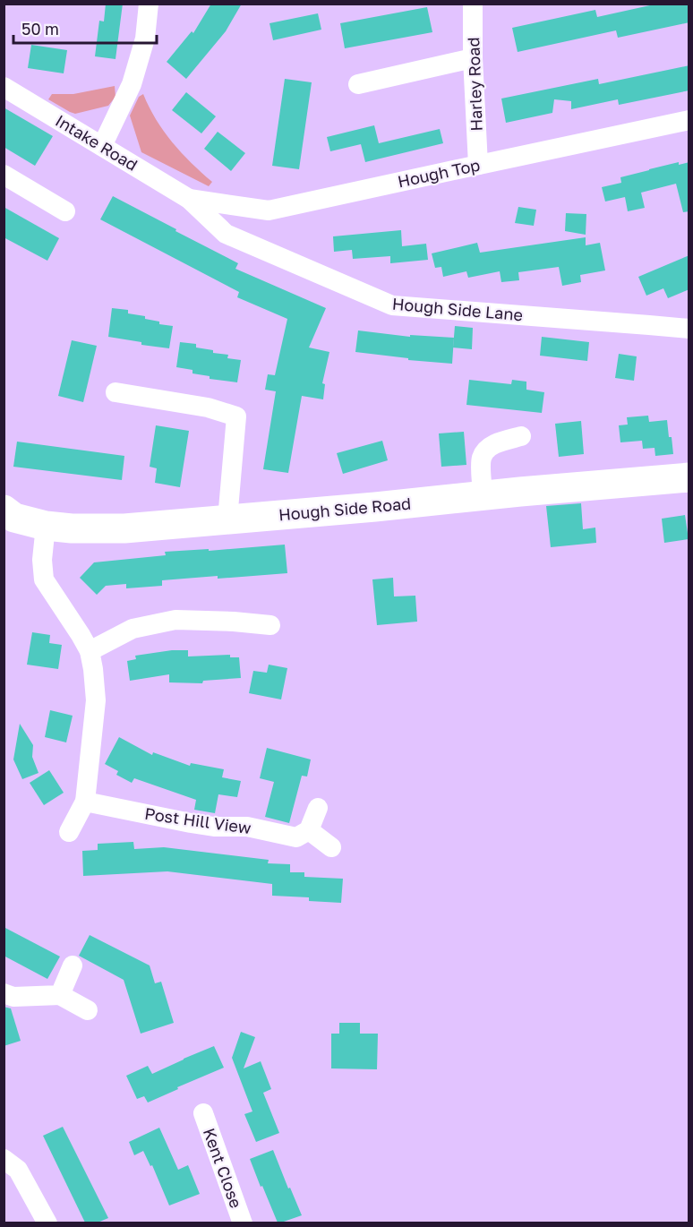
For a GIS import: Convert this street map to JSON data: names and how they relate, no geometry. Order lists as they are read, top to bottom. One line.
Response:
{"streets":{"main road":["Hough Side Road"],"street":["Harley Road","Intake Road","Hough Top","Hough Side Lane","Post Hill View","Kent Close"]},"crossings":[["Harley Road","Hough Top"],["Intake Road","Hough Top"],["Intake Road","Hough Side Lane"],["Hough Top","Hough Side Lane"]],"scale_bar":"50 m"}
